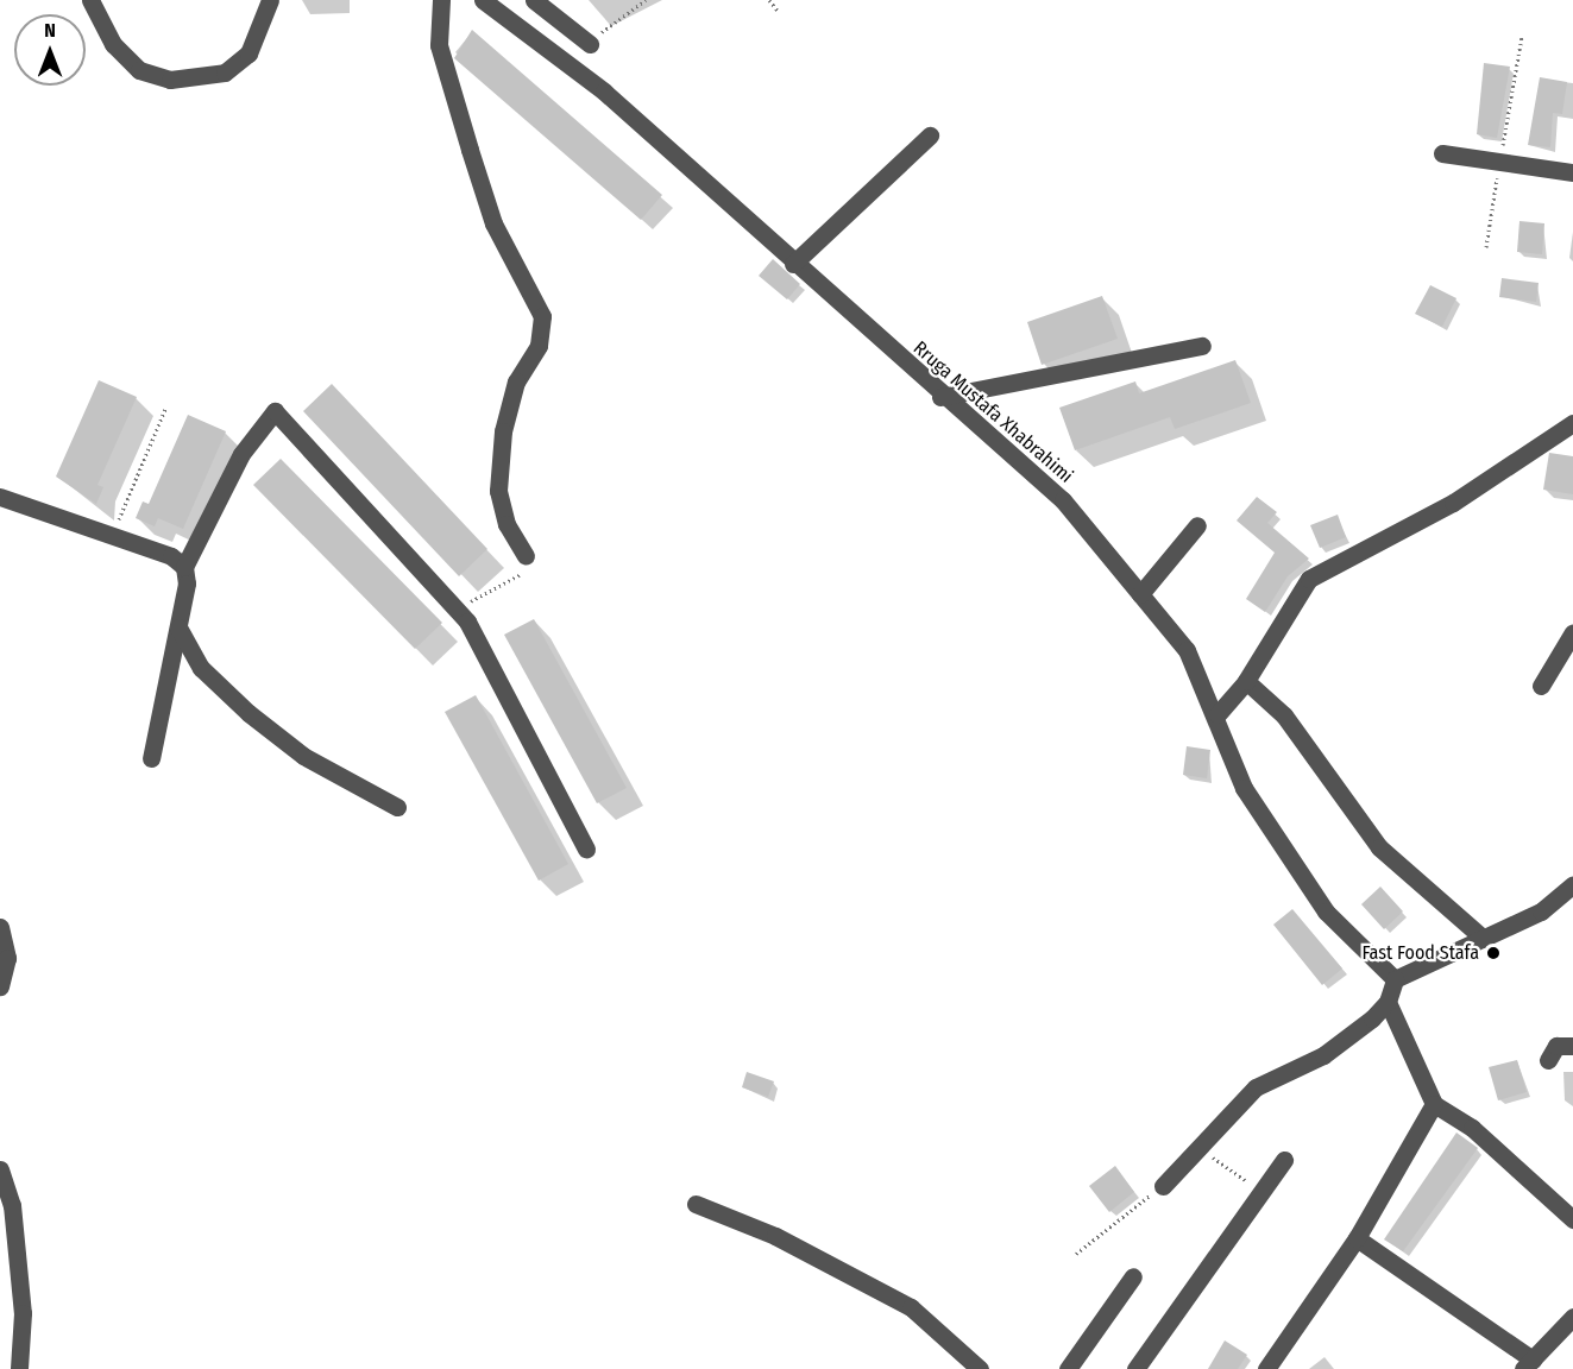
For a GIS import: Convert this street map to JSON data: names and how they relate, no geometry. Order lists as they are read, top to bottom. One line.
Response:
{"streets":{"street":["Rruga Mustafa Xhabrahimi"]},"places":["Fast Food Stafa"],"north":"top"}
